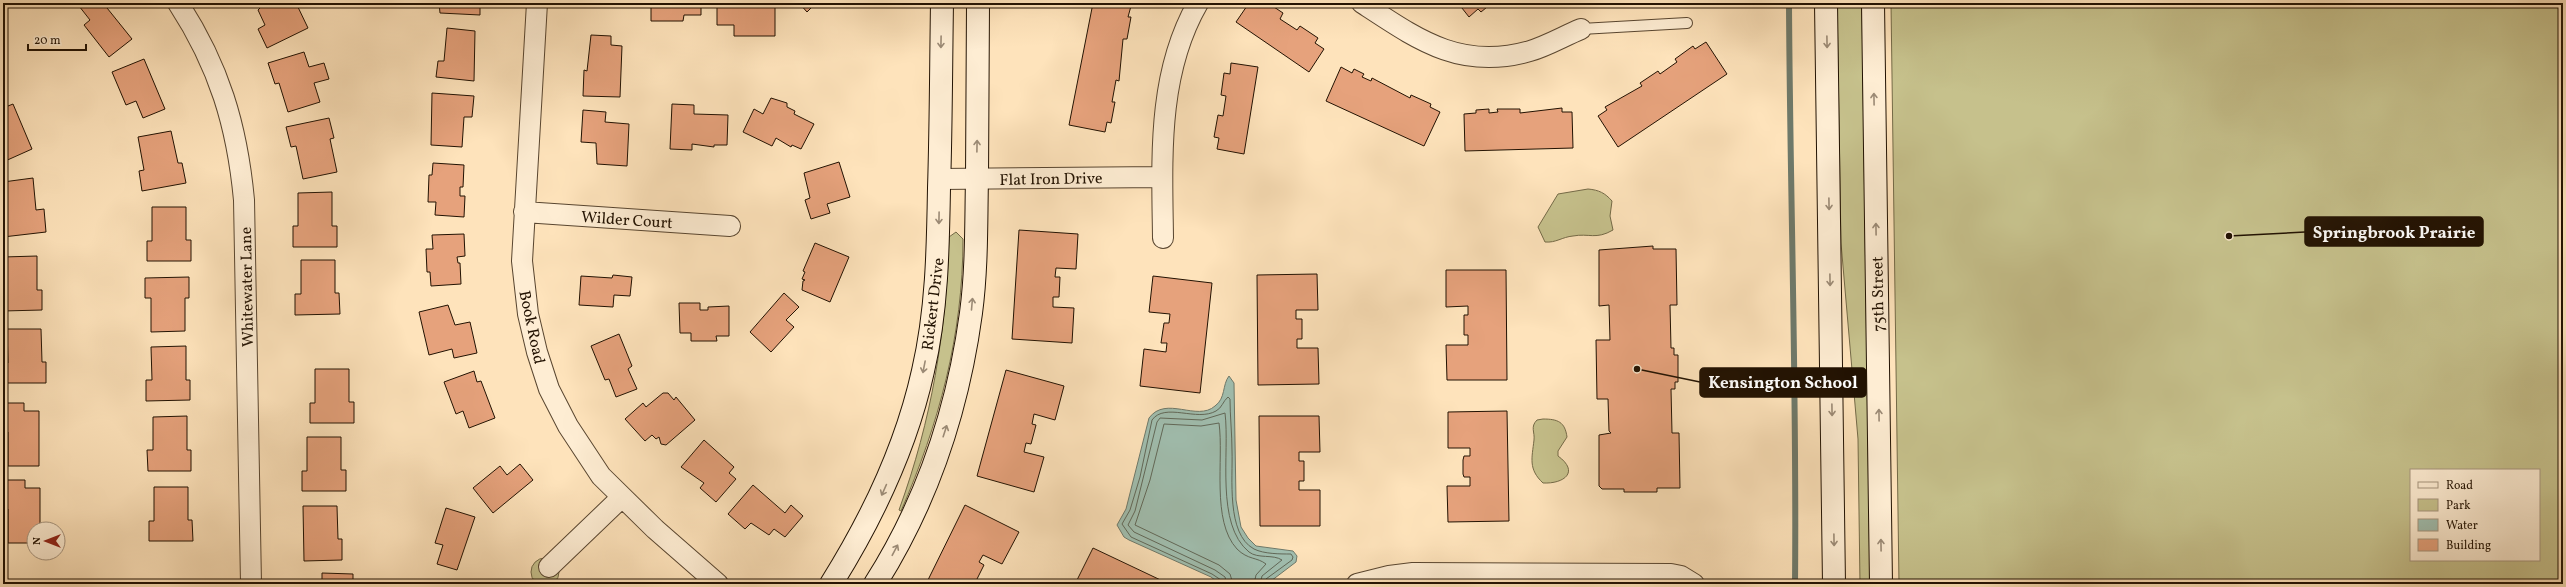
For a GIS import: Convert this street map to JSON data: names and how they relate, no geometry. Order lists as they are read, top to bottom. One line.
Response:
{"streets":{"street":["Flat Iron Drive","Wilder Court","Whitewater Lane","75th Street","Rickert Drive","Book Road"]},"crossings":[["Flat Iron Drive","Rickert Drive"],["Wilder Court","Book Road"]],"places":["Springbrook Prairie","Kensington School"],"legend":["Road","Park","Water","Building"],"scale_bar":"20 m","north":"left"}
